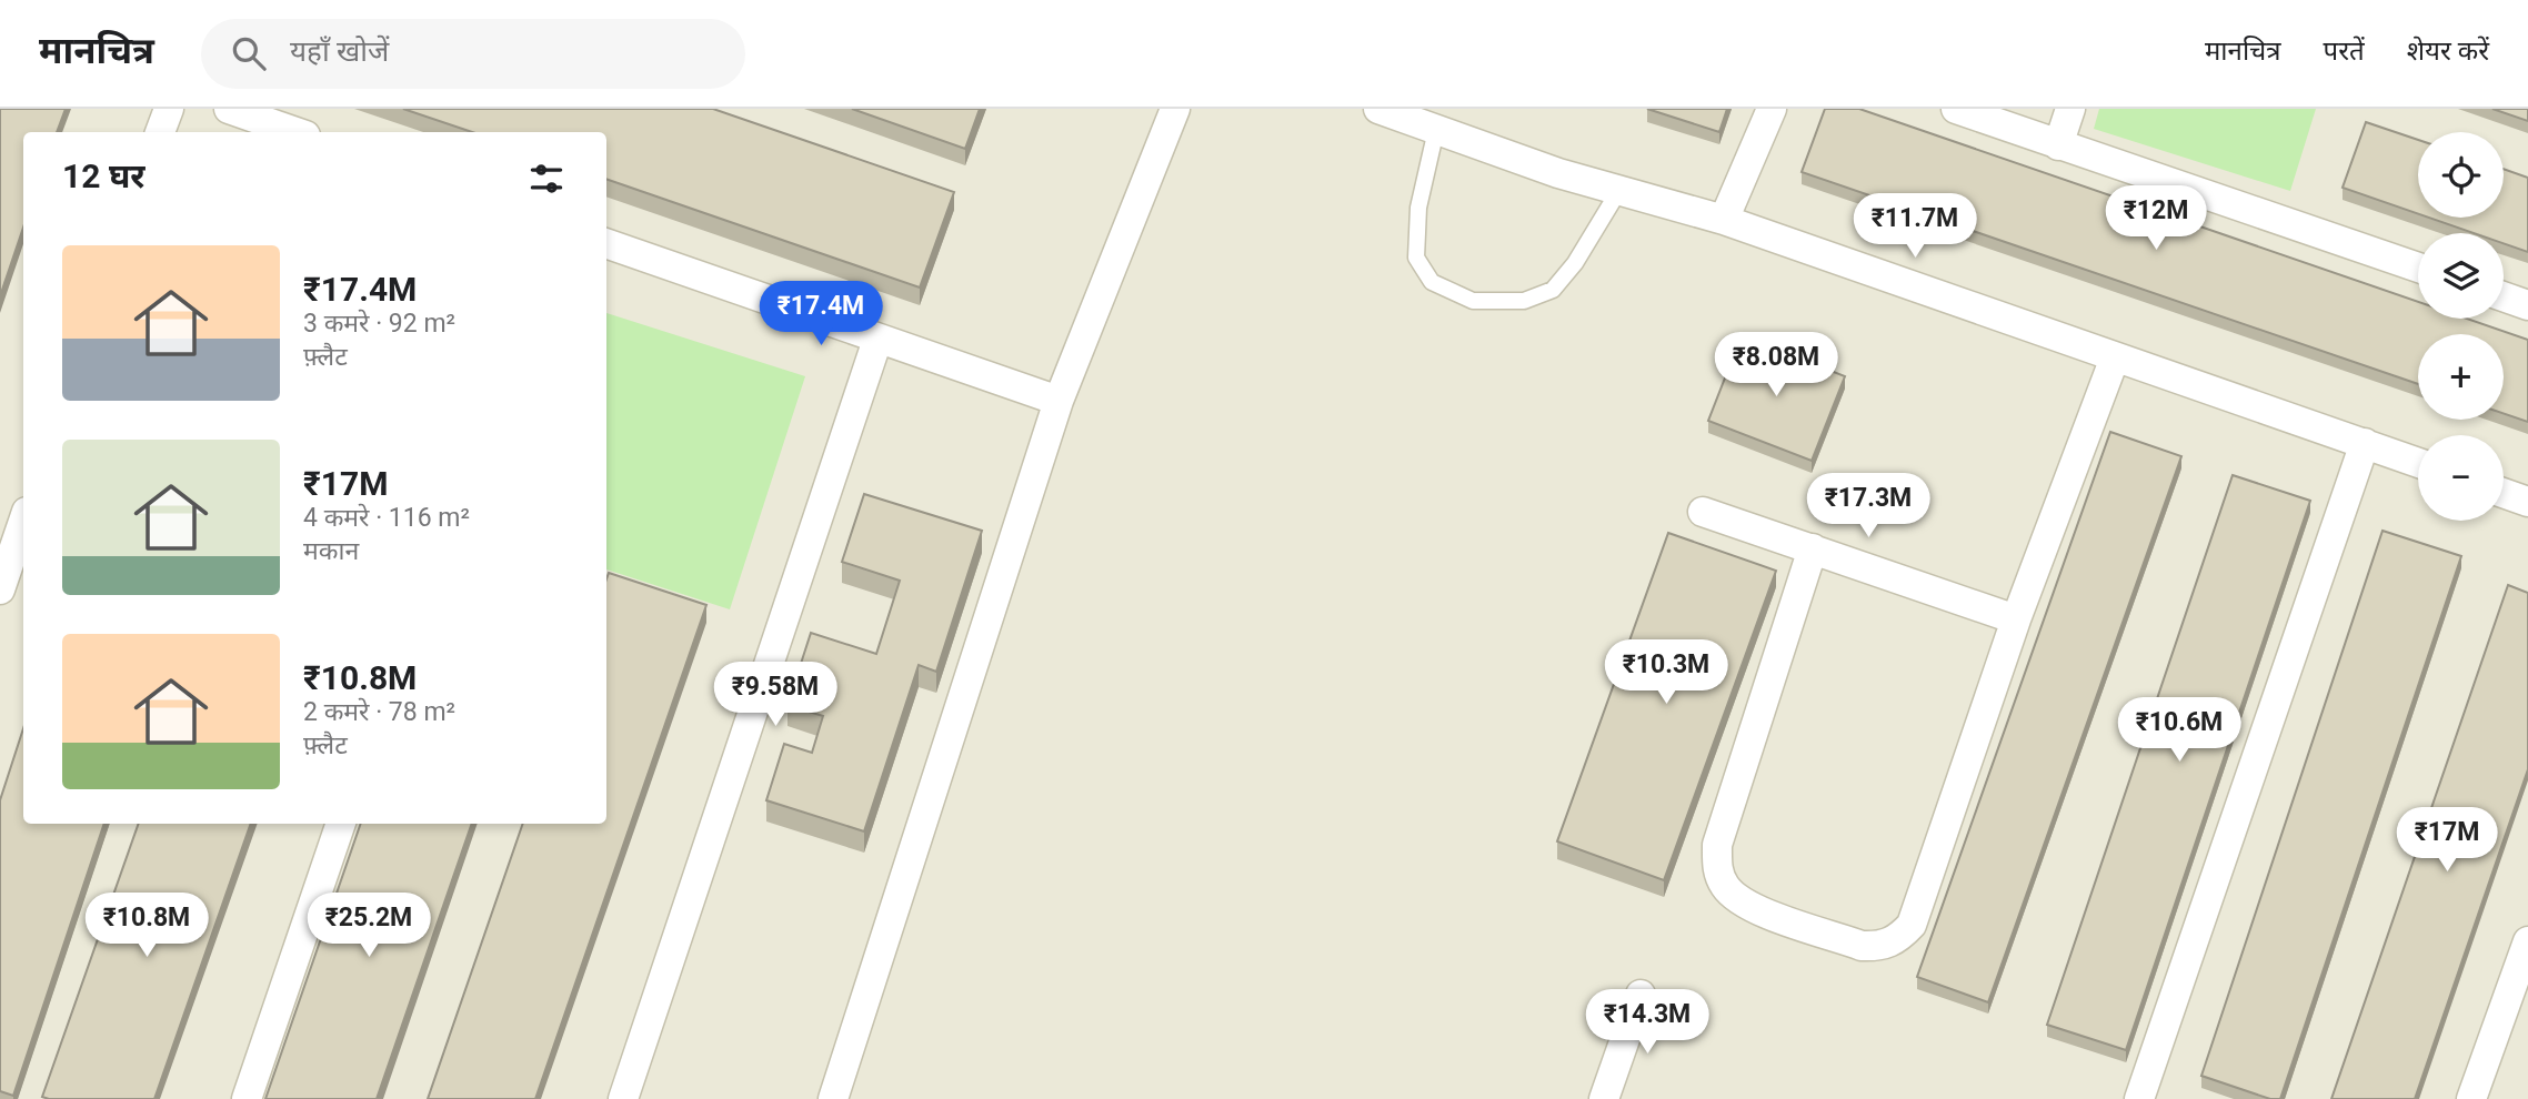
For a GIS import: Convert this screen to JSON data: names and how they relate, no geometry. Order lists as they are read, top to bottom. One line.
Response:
{"page":{"header":"मानचित्र","search":"यहाँ खोजें","nav":["मानचित्र","परतें","शेयर करें"],"map_buttons":["+","−"],"heading":"12 घर","price":["₹12M","₹11.7M","₹17.4M","₹8.08M","₹17.3M","₹10.3M","₹9.58M","₹10.6M","₹17M","₹10.8M","₹25.2M","₹14.3M"],"list":[{"name":"₹17.4M","note":"3 कमरे · 92 m² · फ़्लैट"},{"name":"₹17M","note":"4 कमरे · 116 m² · मकान"},{"name":"₹10.8M","note":"2 कमरे · 78 m² · फ़्लैट"}]}}
